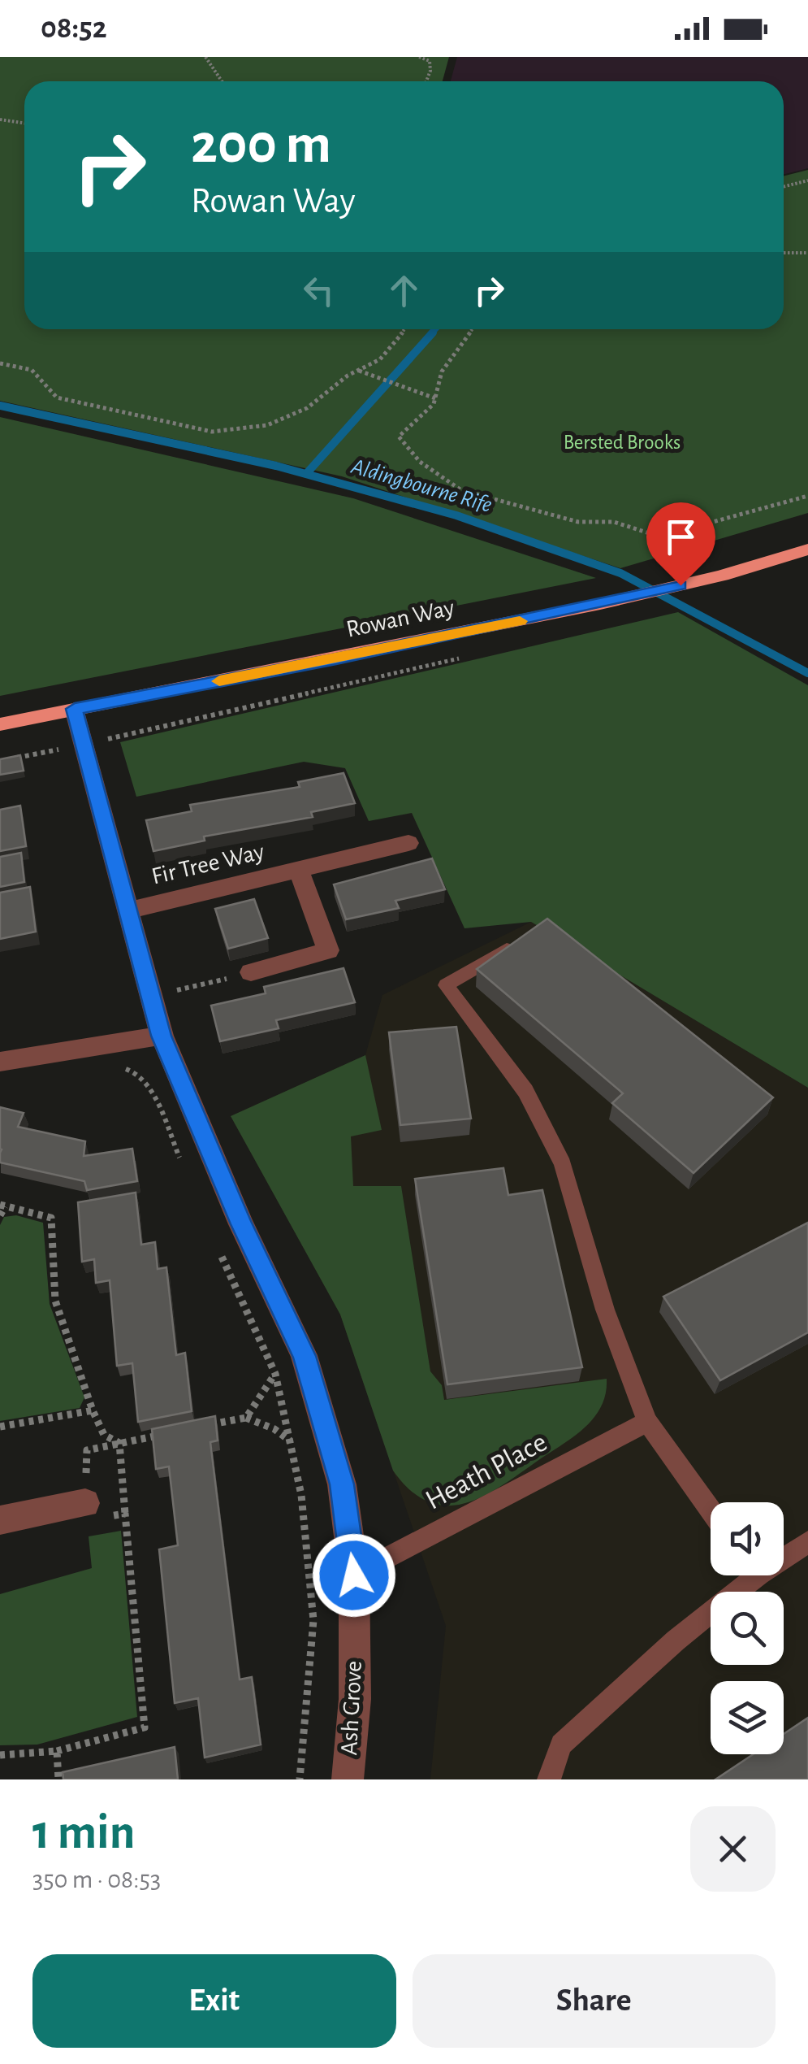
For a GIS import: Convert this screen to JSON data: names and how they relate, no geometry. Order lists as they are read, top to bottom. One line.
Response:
{"streets":{"highway":["Rowan Way"],"street":["Fir Tree Way","Ash Grove"],"lane":["Heath Place"]},"crossings":[["Rowan Way","Ash Grove"],["Fir Tree Way","Ash Grove"],["Heath Place","Ash Grove"]],"water":["Aldingbourne Rife"],"parks":["Bersted Brooks"],"page":{"status":"08:52","turn":["200 m","Rowan Way"],"heading":["1 min","350 m · 08:53"],"buttons":["Exit","Share"]}}
